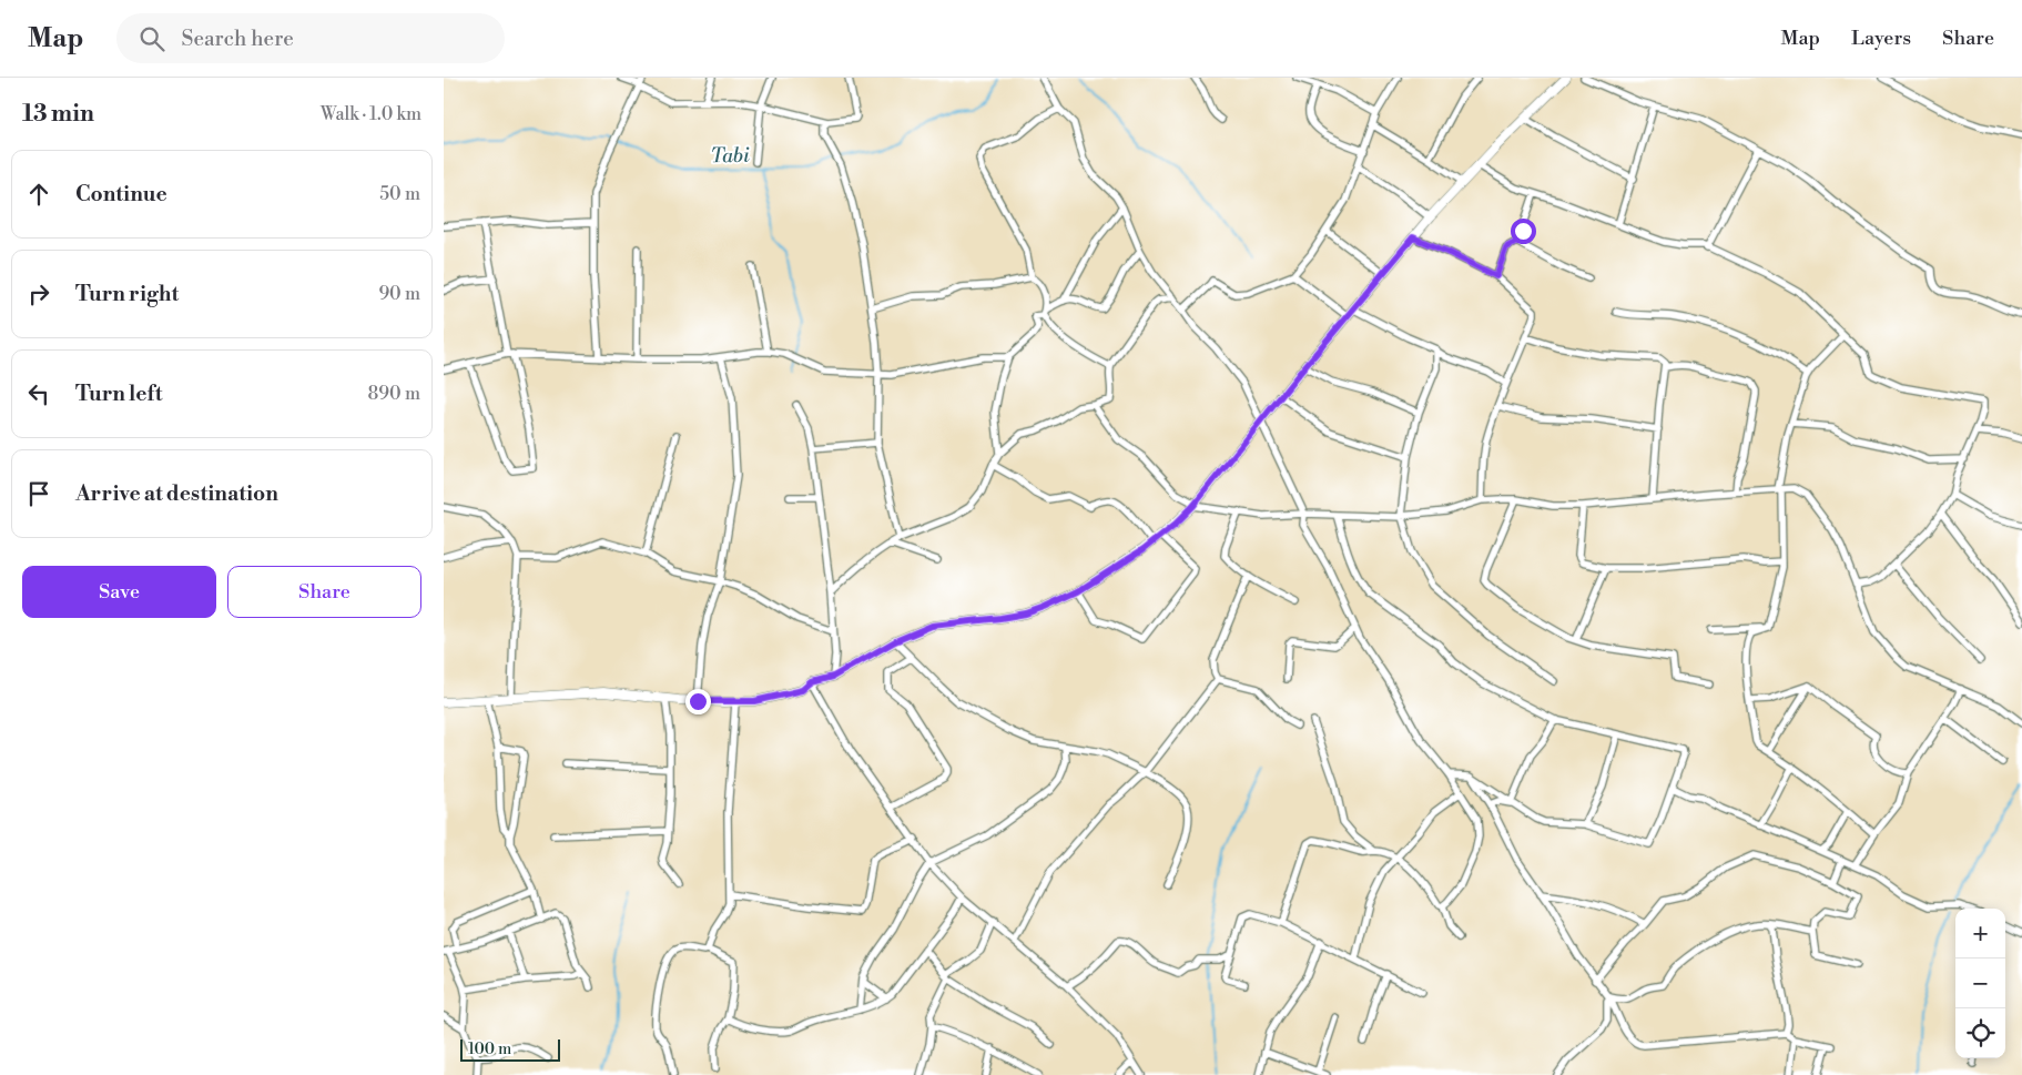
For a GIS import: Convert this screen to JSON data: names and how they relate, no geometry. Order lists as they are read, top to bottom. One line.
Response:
{"water":["Tabi"],"scale_bar":"100 m","page":{"header":"Map","search":"Search here","nav":["Map","Layers","Share"],"heading":["13 min","Walk · 1.0 km"],"list":[["Continue","50 m"],["Turn right","90 m"],["Turn left","890 m"],"Arrive at destination"],"buttons":["Save","Share"],"map_buttons":["+","−"],"scale":"100 m"}}
